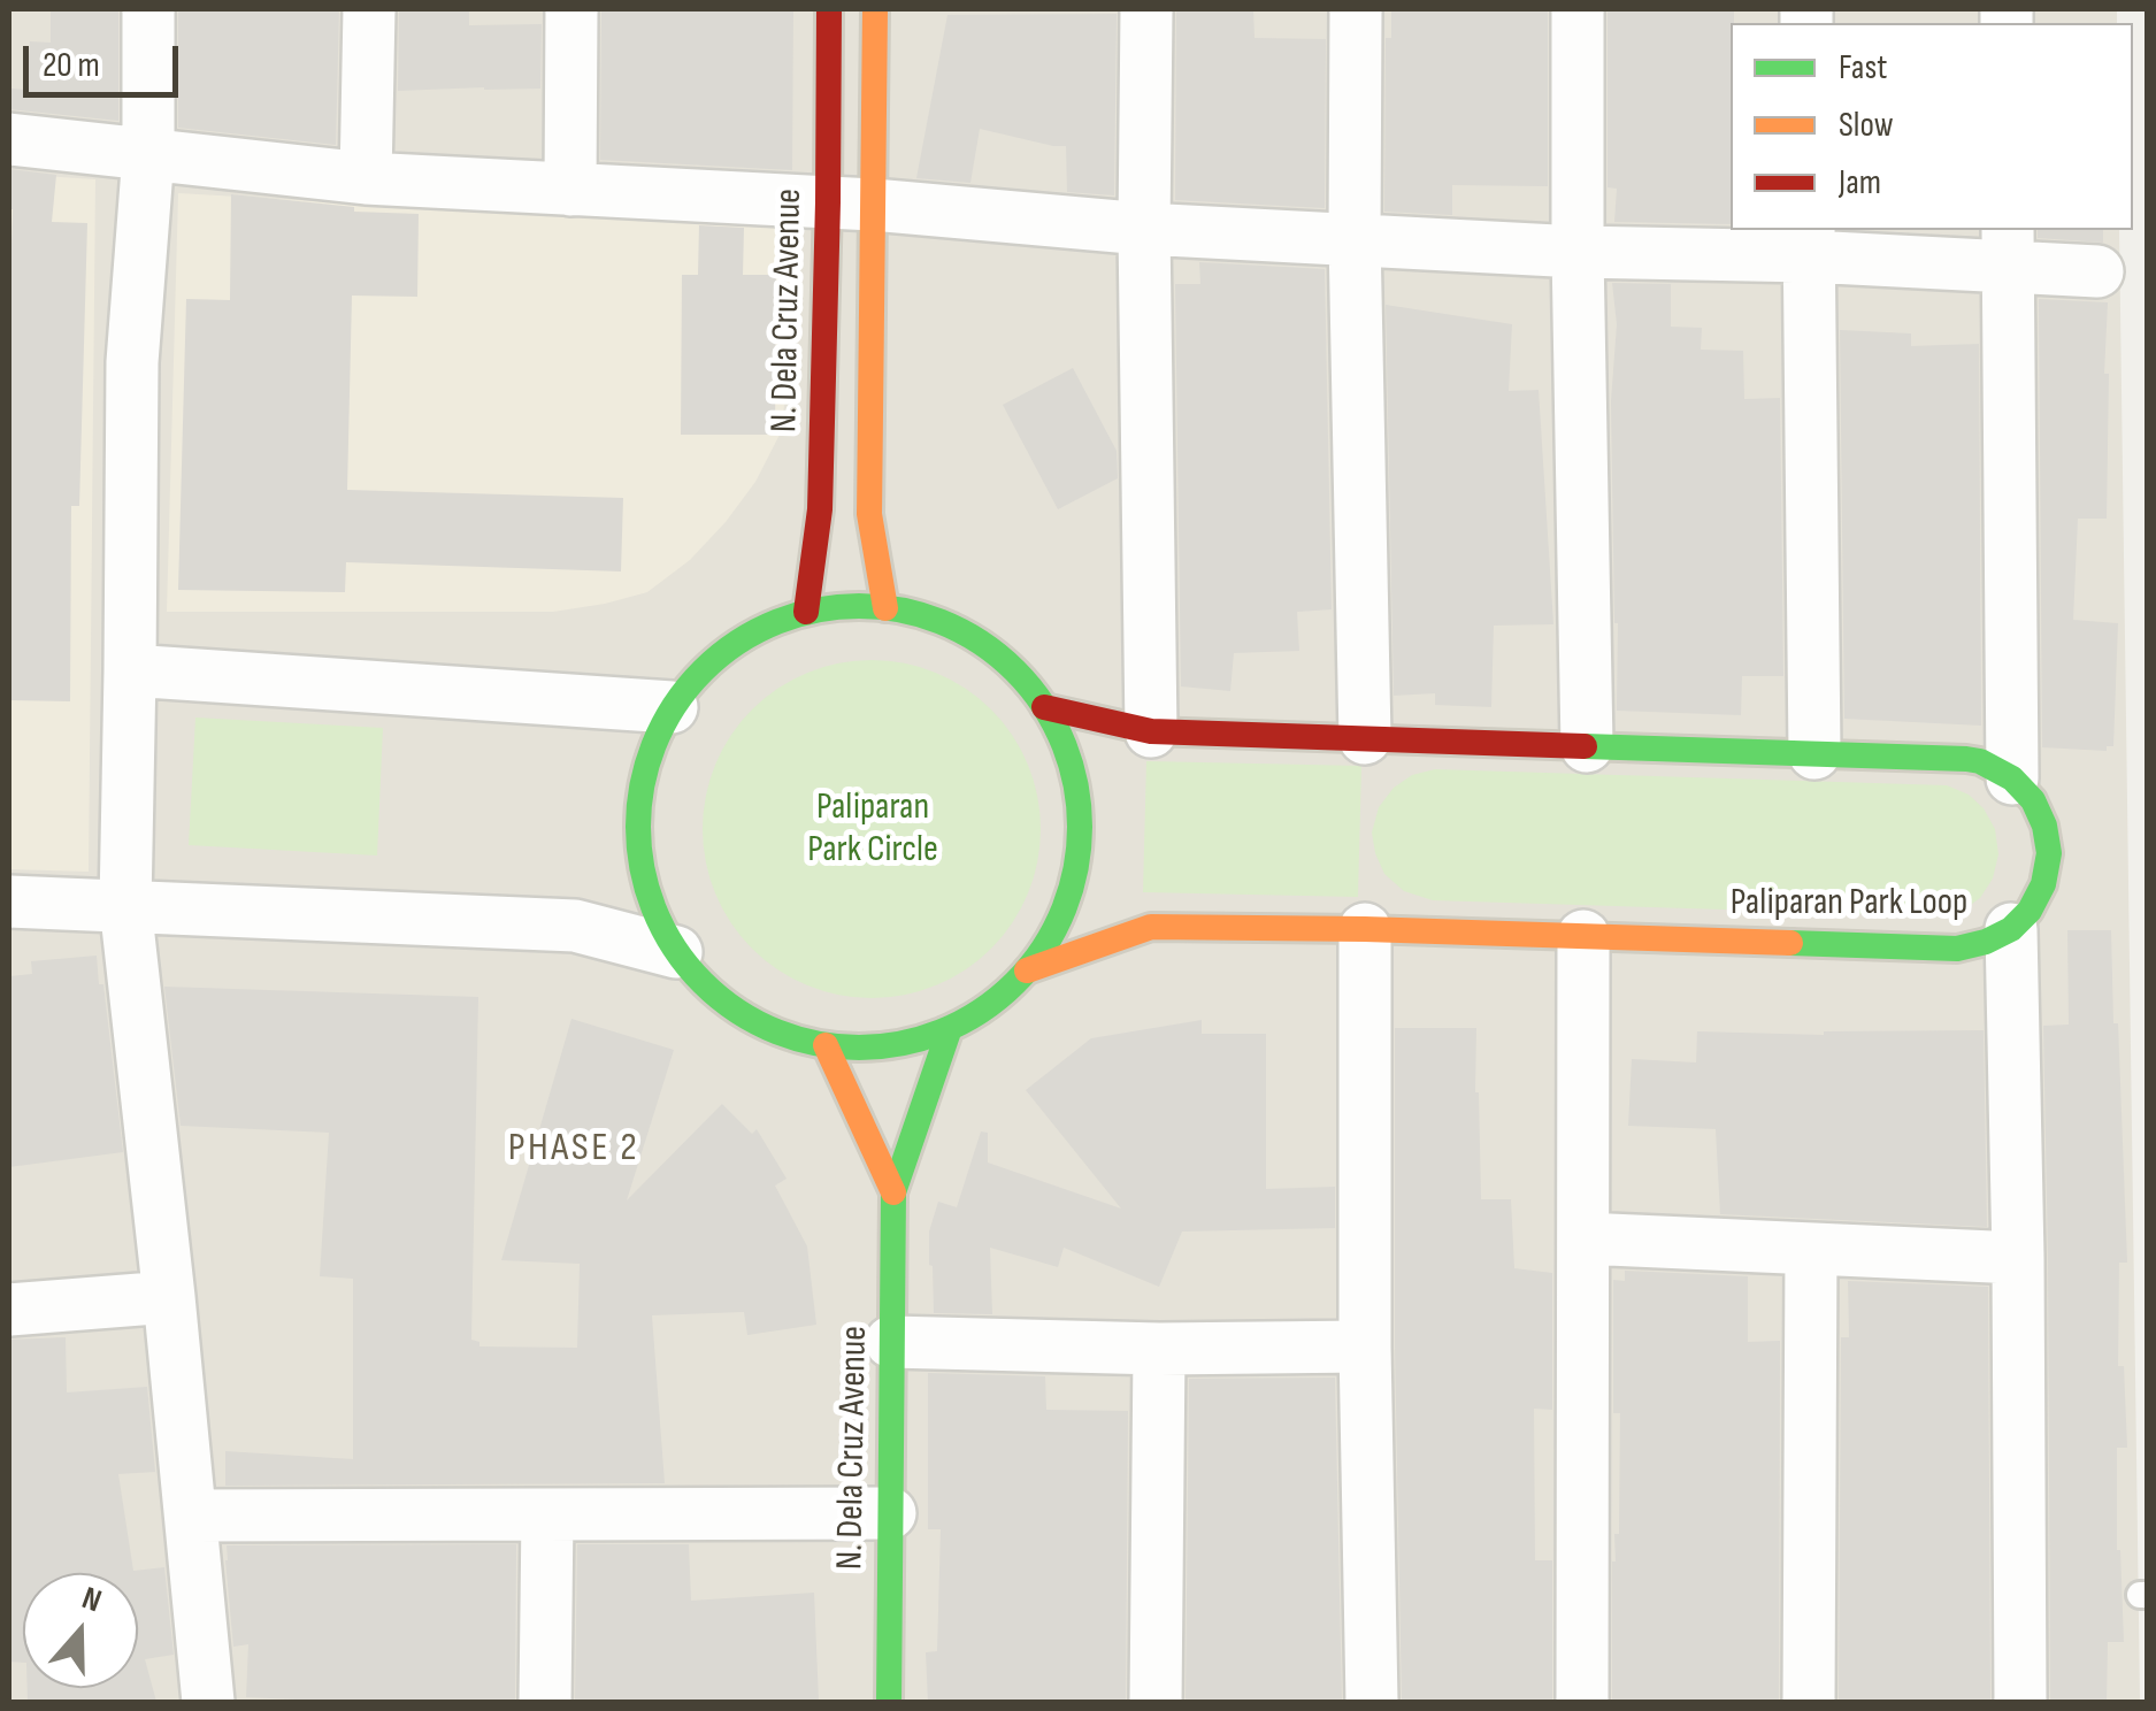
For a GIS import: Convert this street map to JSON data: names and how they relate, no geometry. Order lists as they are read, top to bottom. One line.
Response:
{"streets":{"street":["N. Dela Cruz Avenue","Paliparan Park Loop"]},"districts":["PHASE 2"],"parks":["Paliparan Park Circle"],"legend":["Fast","Slow","Jam"],"scale_bar":"20 m","north":"top"}
